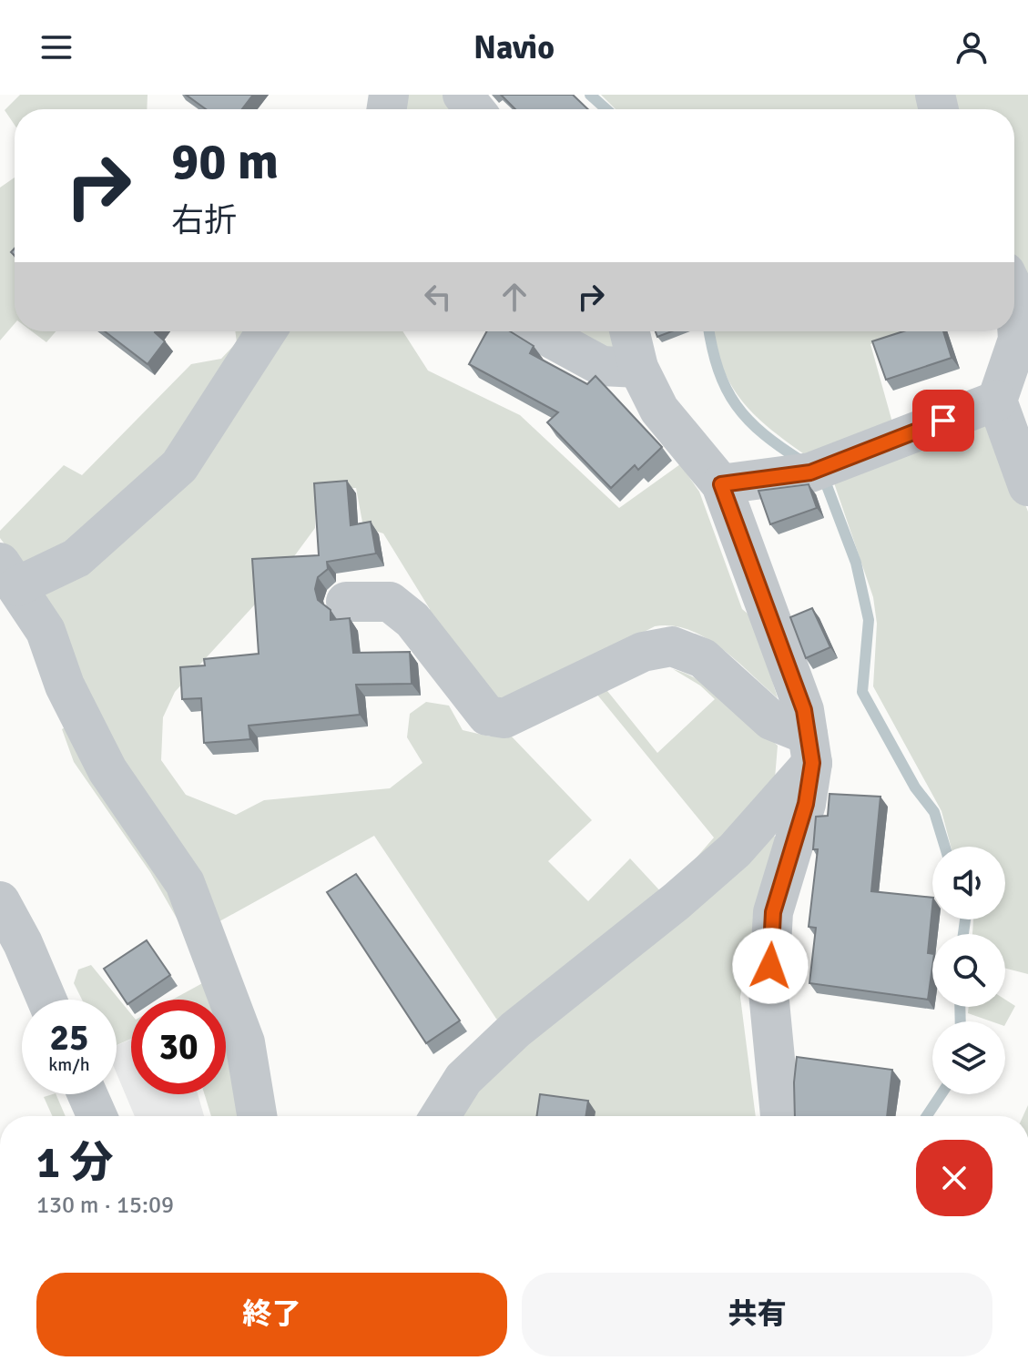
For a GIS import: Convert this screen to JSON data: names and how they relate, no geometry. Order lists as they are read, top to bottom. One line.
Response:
{"page":{"header":"Navio","turn":["90 m","右折"],"speed":"25 km/h","limit":"30","heading":["1 分","130 m · 15:09"],"buttons":["終了","共有"]}}
